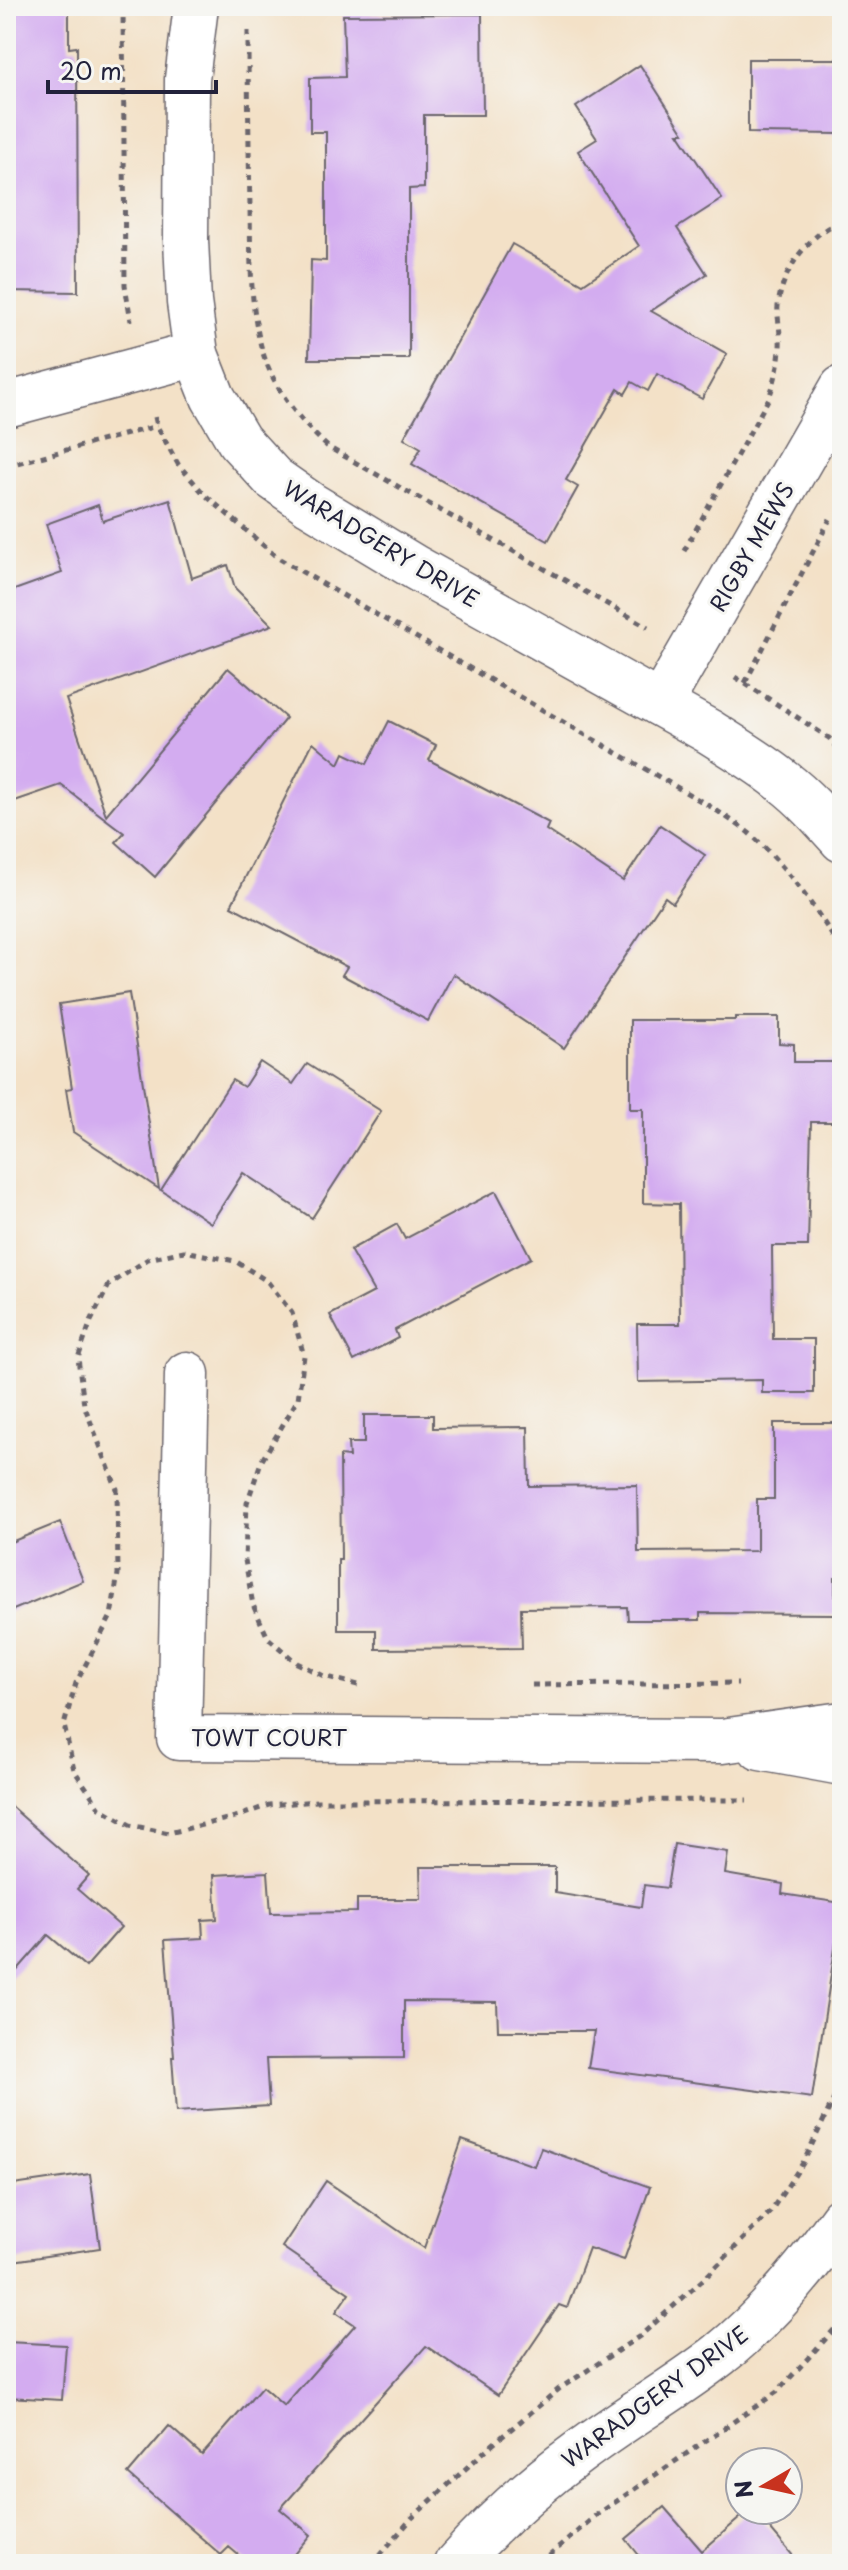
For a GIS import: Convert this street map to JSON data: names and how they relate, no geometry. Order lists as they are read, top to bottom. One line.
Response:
{"streets":{"street":["WARADGERY DRIVE","RIGBY MEWS","TOWT COURT"]},"crossings":[["WARADGERY DRIVE","RIGBY MEWS"]],"scale_bar":"20 m","north":"left"}
